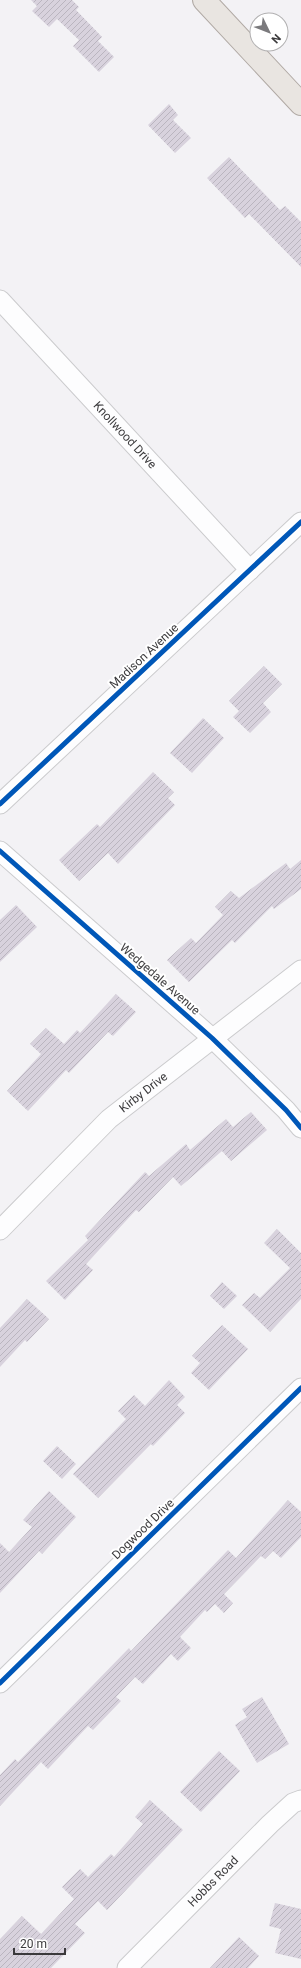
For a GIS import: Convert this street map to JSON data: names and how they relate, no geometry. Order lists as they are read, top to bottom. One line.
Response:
{"streets":{"street":["Knollwood Drive","Madison Avenue","Wedgedale Avenue","Kirby Drive","Dogwood Drive","Hobbs Road"]},"crossings":[["Knollwood Drive","Madison Avenue"],["Wedgedale Avenue","Kirby Drive"]],"scale_bar":"20 m","north":"bottom right"}
